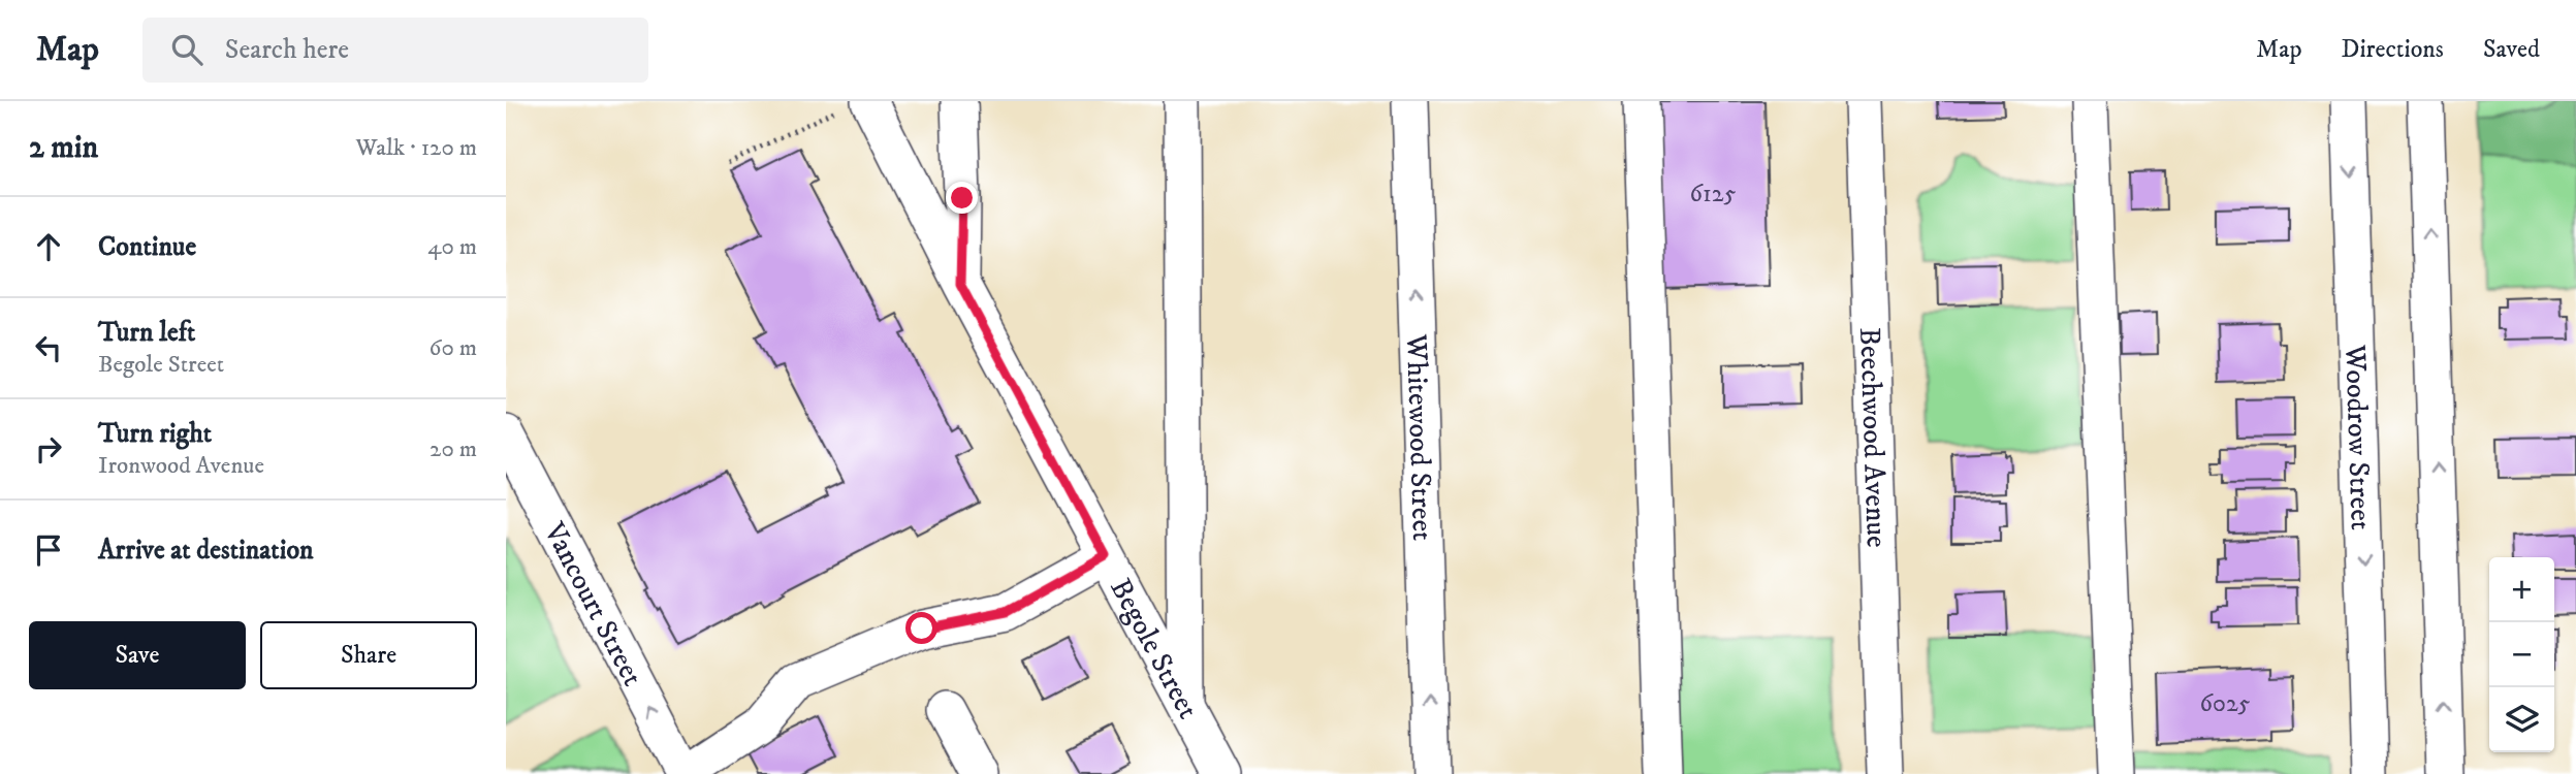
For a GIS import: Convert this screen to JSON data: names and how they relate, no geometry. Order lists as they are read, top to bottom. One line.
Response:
{"streets":{"street":["Whitewood Street","Beechwood Avenue","Woodrow Street","Vancourt Street","Begole Street"]},"one_way":["Vancourt Street"],"house_numbers":["6125","6025"],"page":{"header":"Map","search":"Search here","nav":["Map","Directions","Saved"],"heading":["2 min","Walk · 120 m"],"list":[["Continue","40 m"],["Turn left","Begole Street","60 m"],["Turn right","Ironwood Avenue","20 m"],"Arrive at destination"],"map_buttons":["+","−"],"buttons":["Save","Share"]}}
